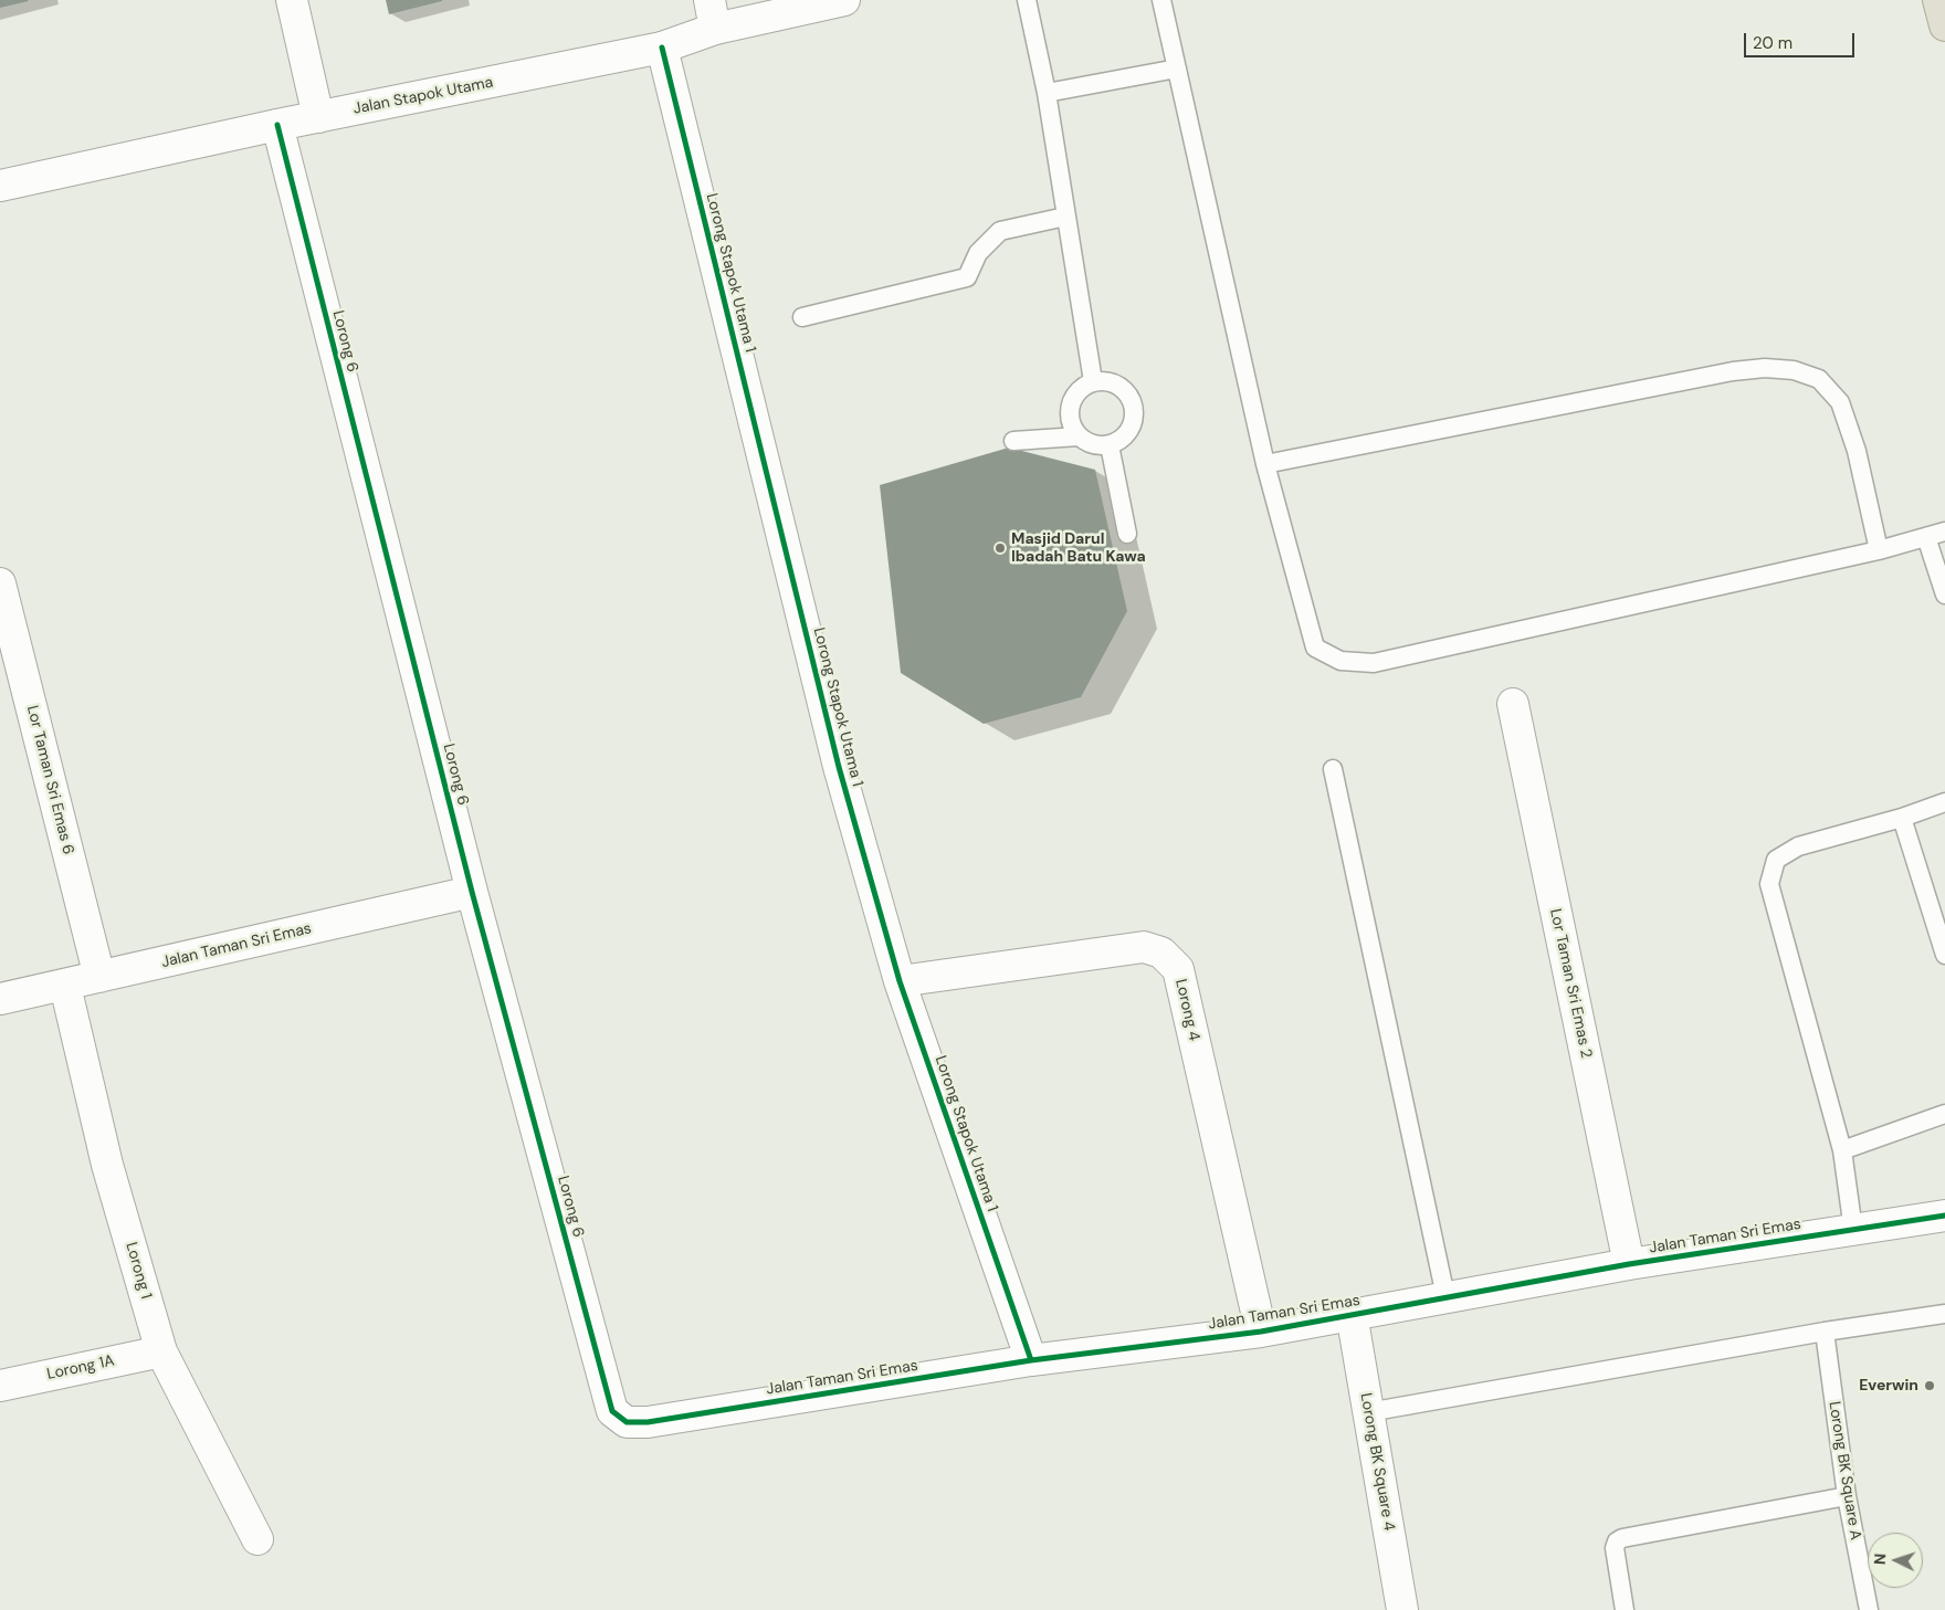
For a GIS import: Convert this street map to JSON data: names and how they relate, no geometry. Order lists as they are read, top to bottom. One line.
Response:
{"streets":{"street":["Jalan Stapok Utama","Lorong Stapok Utama 1","Lorong 6","Lor Taman Sri Emas 6","Jalan Taman Sri Emas","Lor Taman Sri Emas 2","Lorong 4","Lorong 1","Lorong 1A","Lorong BK Square 4"],"lane":["Lorong BK Square A"]},"crossings":[["Jalan Stapok Utama","Lorong Stapok Utama 1"],["Jalan Stapok Utama","Lorong 6"],["Lorong Stapok Utama 1","Jalan Taman Sri Emas"],["Lorong Stapok Utama 1","Lorong 4"],["Lorong 6","Jalan Taman Sri Emas"],["Lor Taman Sri Emas 6","Jalan Taman Sri Emas"],["Jalan Taman Sri Emas","Lor Taman Sri Emas 2"],["Jalan Taman Sri Emas","Lorong 4"],["Jalan Taman Sri Emas","Lorong 1"],["Jalan Taman Sri Emas","Lorong BK Square 4"],["Lorong 1","Lorong 1A"]],"places":["Masjid Darul Ibadah Batu Kawa","Everwin"],"scale_bar":"20 m","north":"left"}
